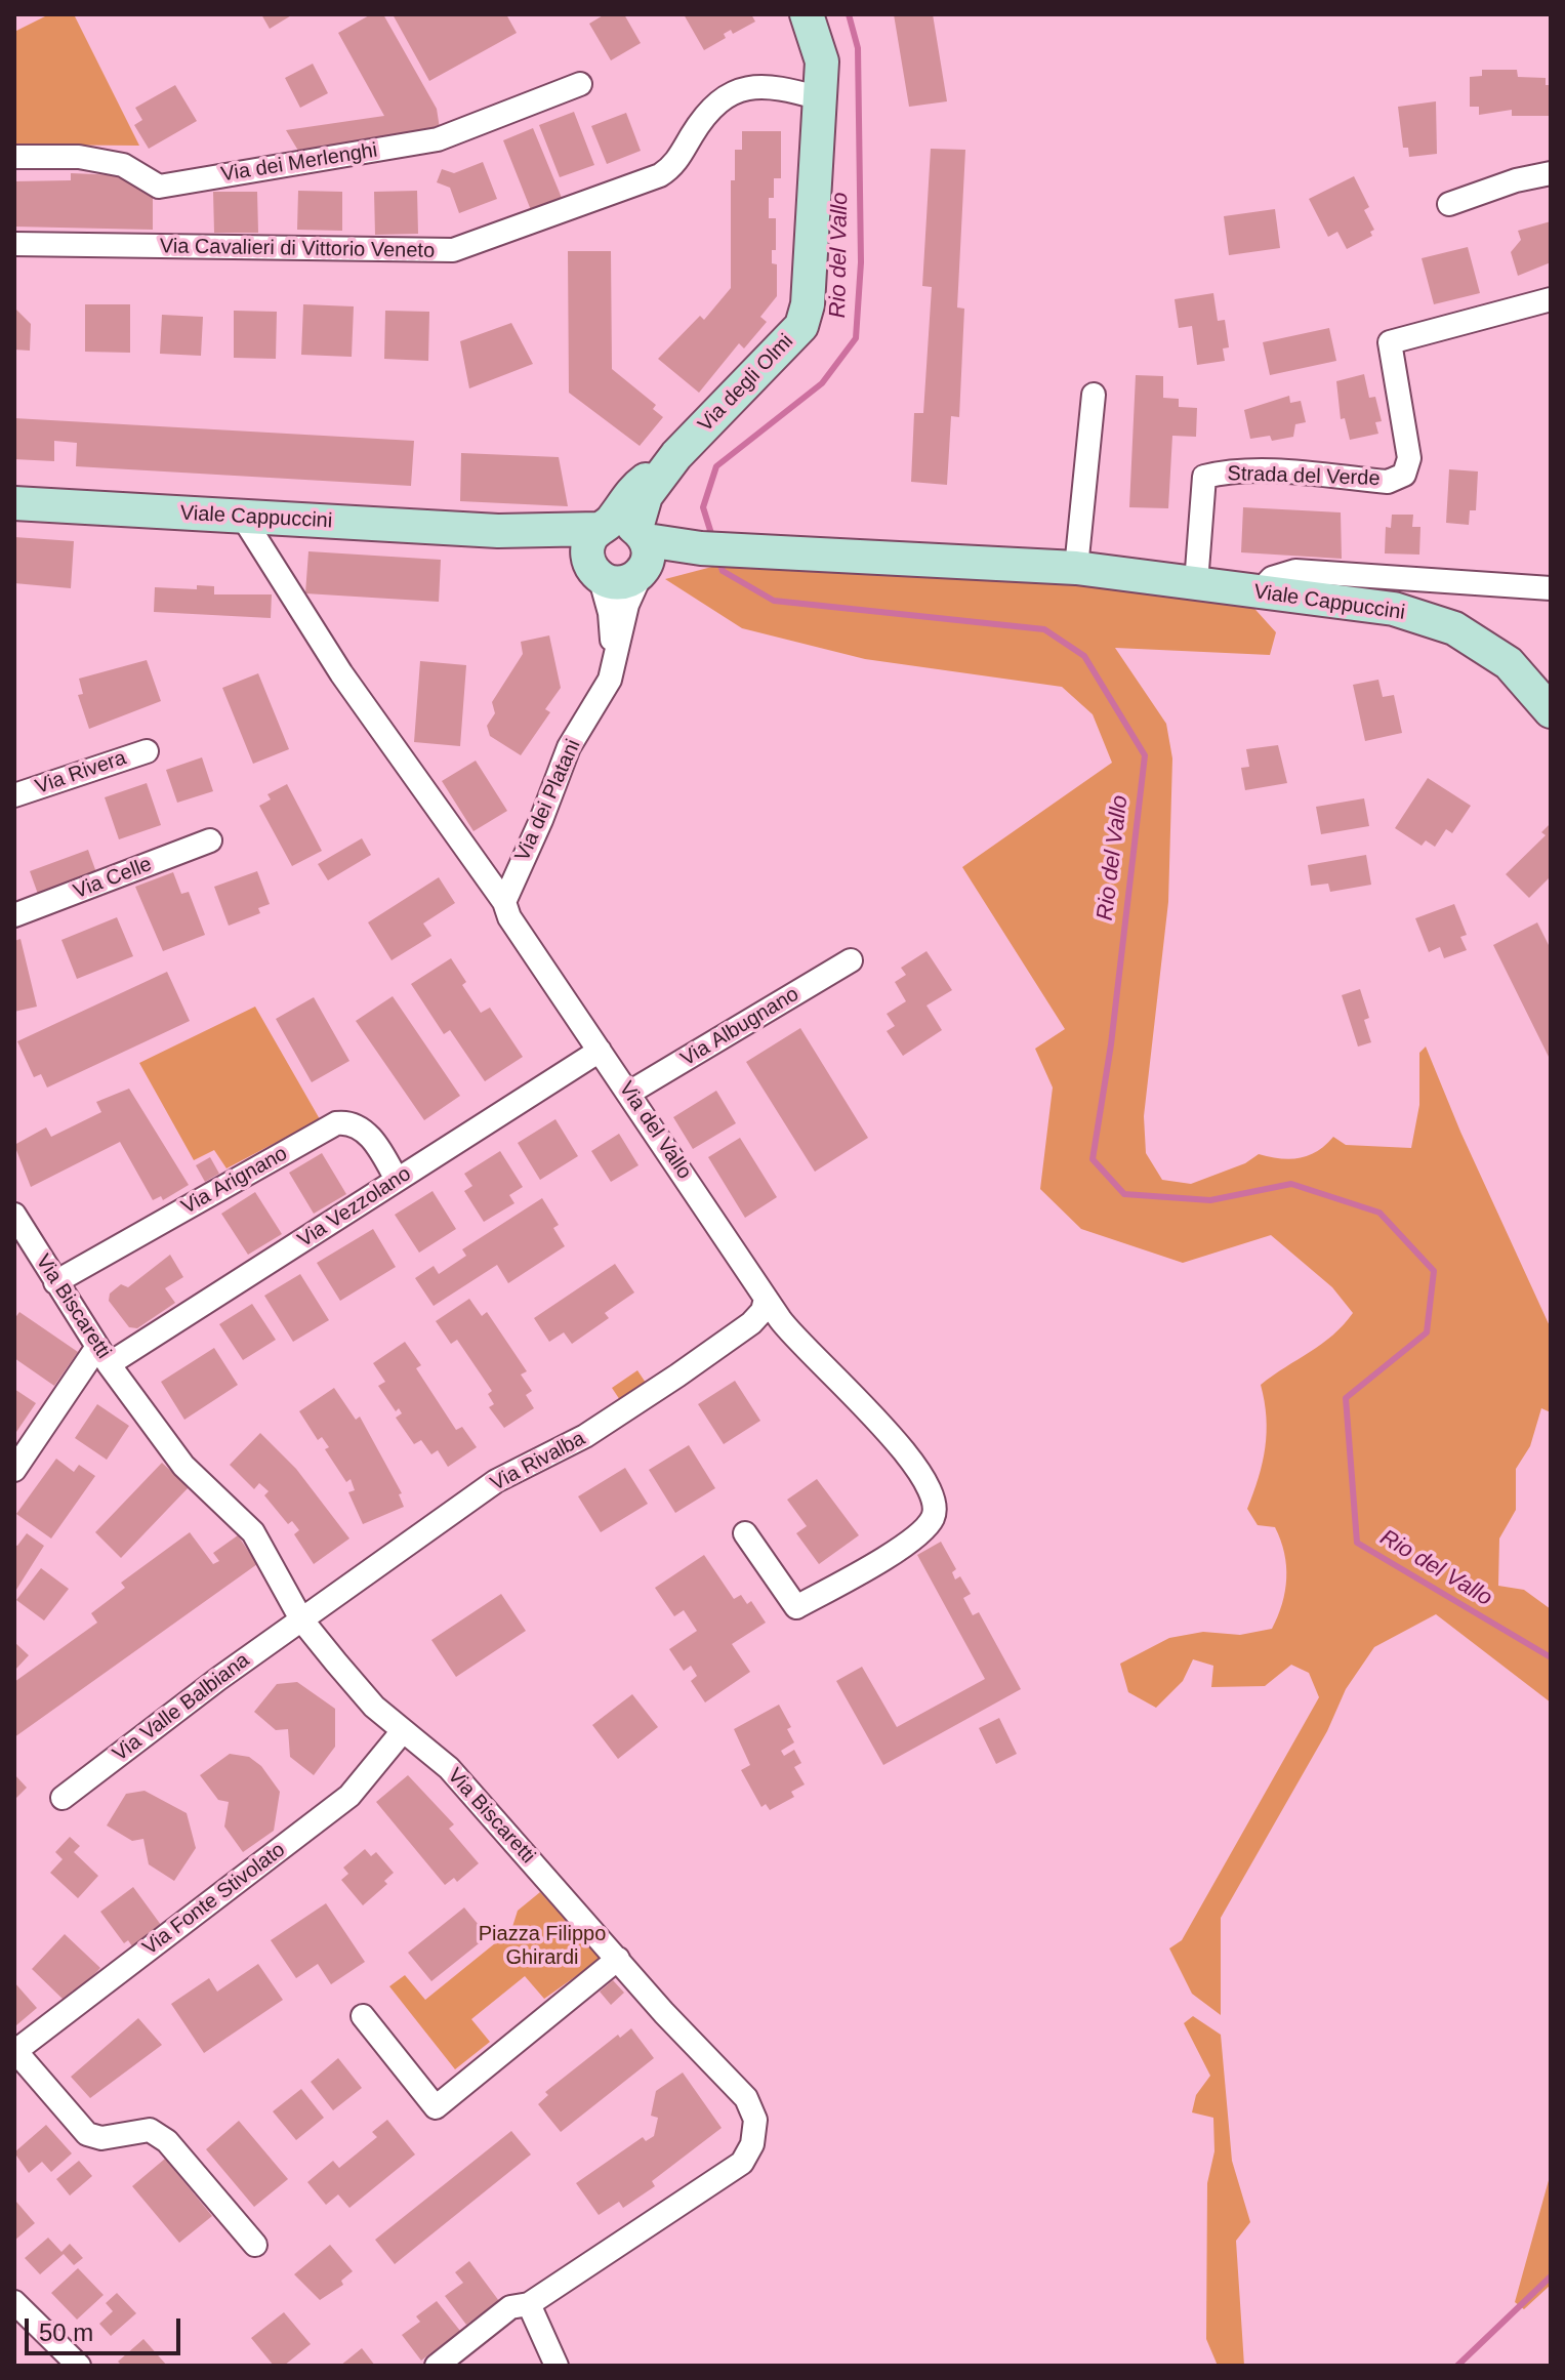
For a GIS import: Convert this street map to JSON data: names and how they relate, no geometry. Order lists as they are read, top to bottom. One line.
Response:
{"streets":{"main road":["Via degli Olmi","Viale Cappuccini"],"street":["Via dei Merlenghi","Via Cavalieri di Vittorio Veneto","Strada del Verde","Via Rivera","Via dei Platani","Via Celle","Via Albugnano","Via del Vallo","Via Arignano","Via Vezzolano","Via Biscaretti","Via Rivalba","Via Valle Balbiana","Via Fonte Stivolato"]},"crossings":[["Via Cavalieri di Vittorio Veneto","Via degli Olmi"],["Via degli Olmi","Viale Cappuccini"],["Via degli Olmi","Via dei Platani"],["Strada del Verde","Viale Cappuccini"],["Viale Cappuccini","Via dei Platani"],["Viale Cappuccini","Via del Vallo"],["Via dei Platani","Via del Vallo"],["Via Albugnano","Via del Vallo"],["Via del Vallo","Via Vezzolano"],["Via del Vallo","Via Rivalba"],["Via Arignano","Via Vezzolano"],["Via Arignano","Via Biscaretti"],["Via Vezzolano","Via Biscaretti"],["Via Biscaretti","Via Rivalba"],["Via Biscaretti","Via Valle Balbiana"],["Via Biscaretti","Via Fonte Stivolato"],["Via Rivalba","Via Valle Balbiana"]],"water":["Rio del Vallo"],"parks":["Piazza Filippo Ghirardi"],"scale_bar":"50 m"}
